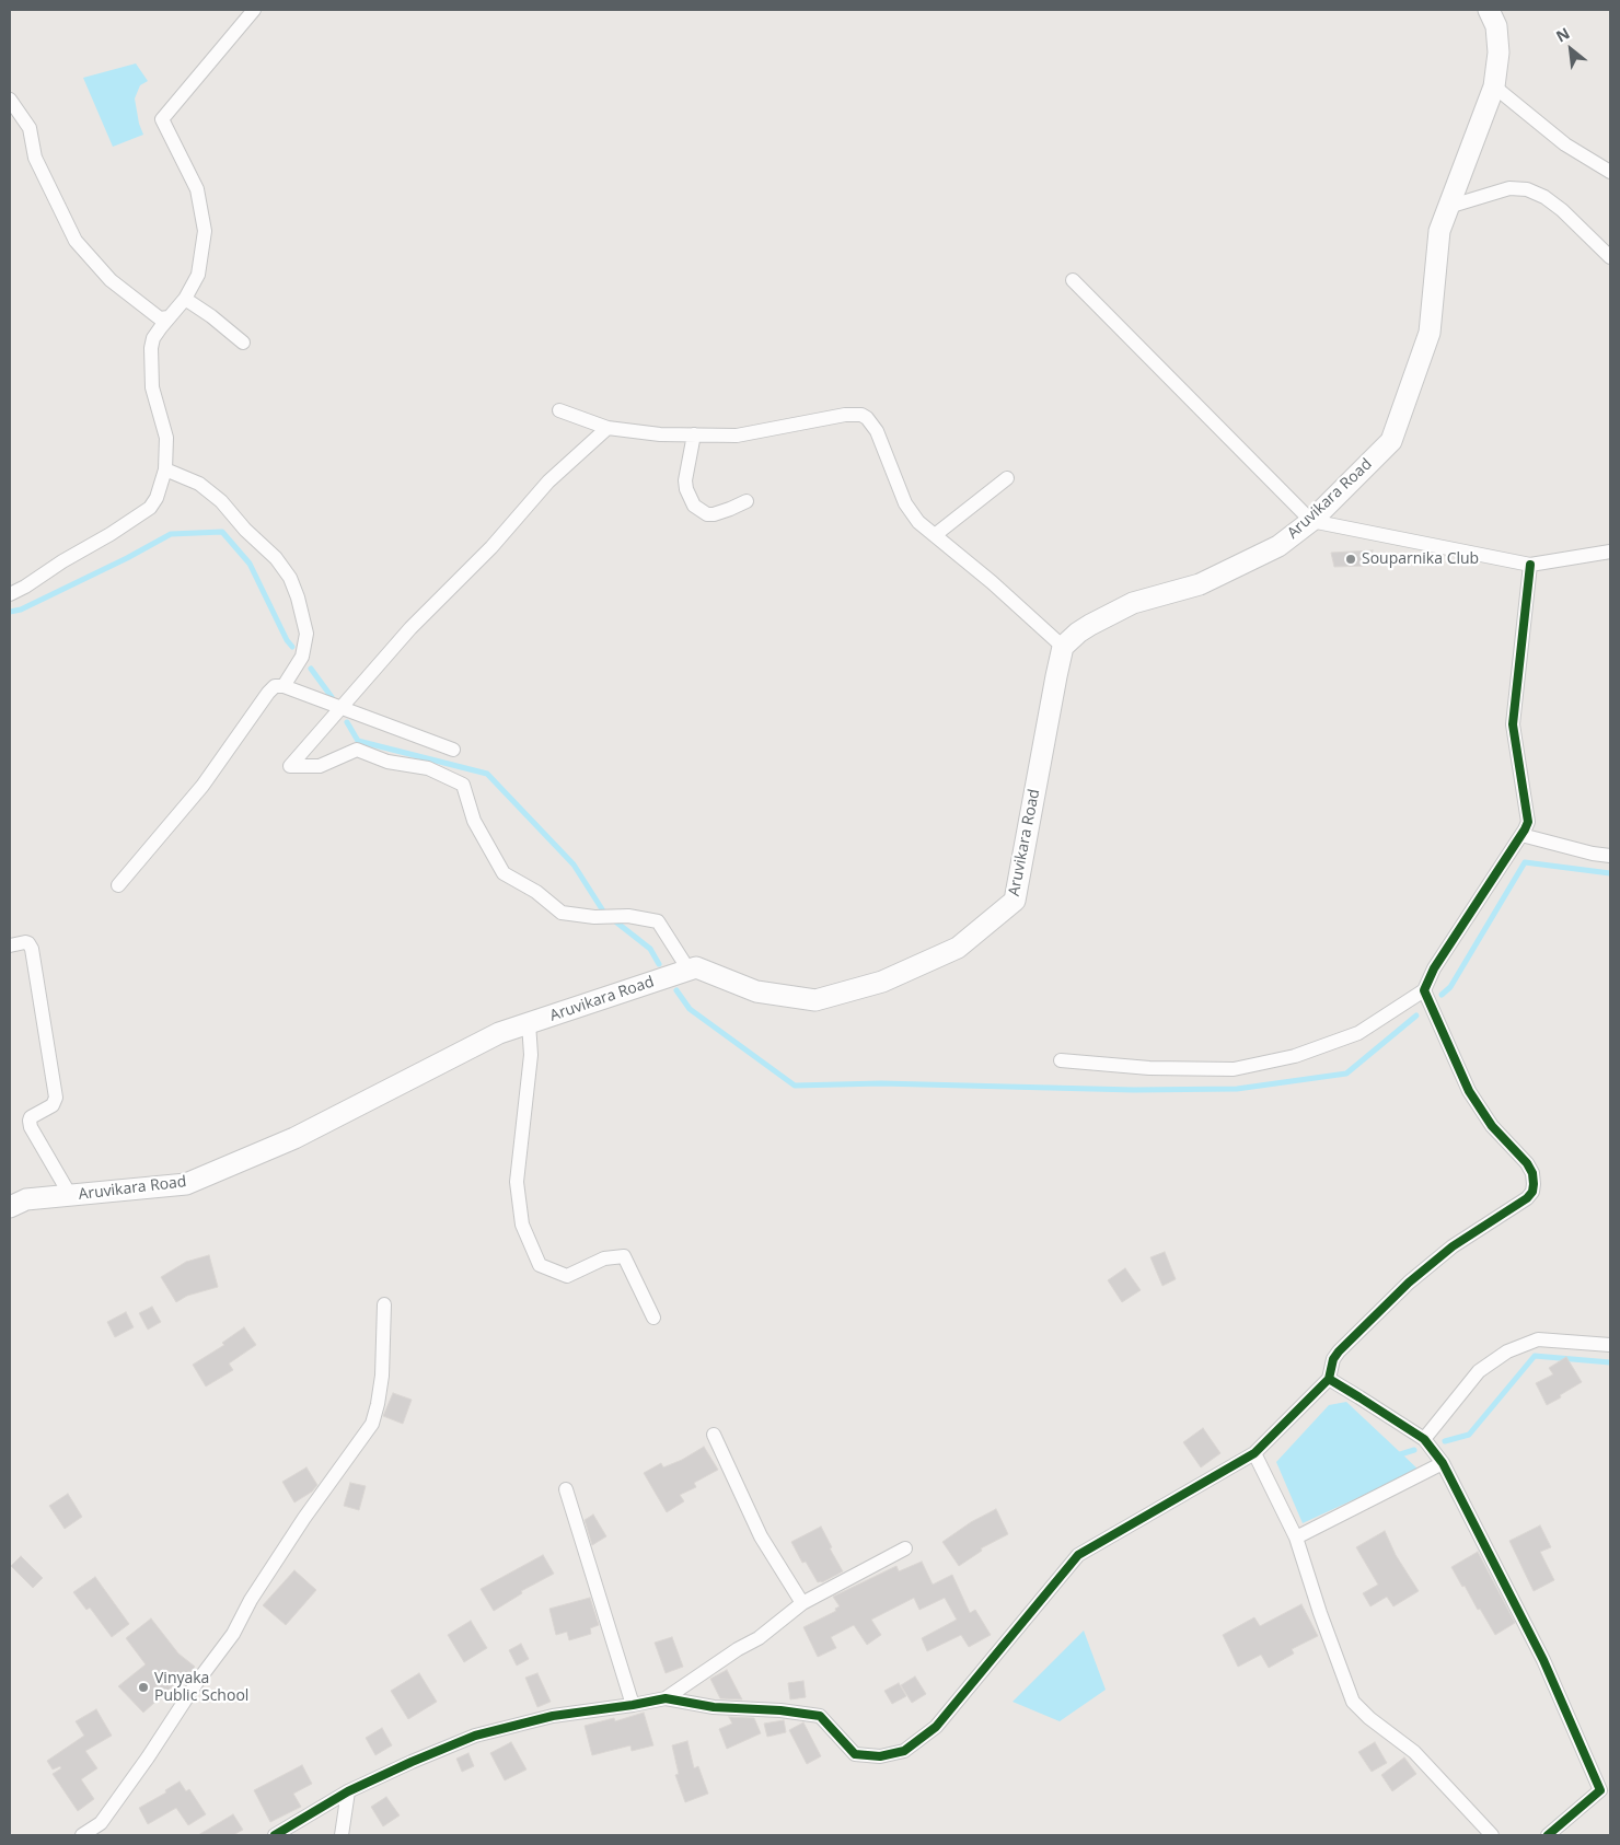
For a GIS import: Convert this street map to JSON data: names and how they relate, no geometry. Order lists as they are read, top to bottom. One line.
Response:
{"streets":{"main road":["Aruvikara Road"]},"places":["Souparnika Club","Vinyaka Public School"],"north":"top left"}
